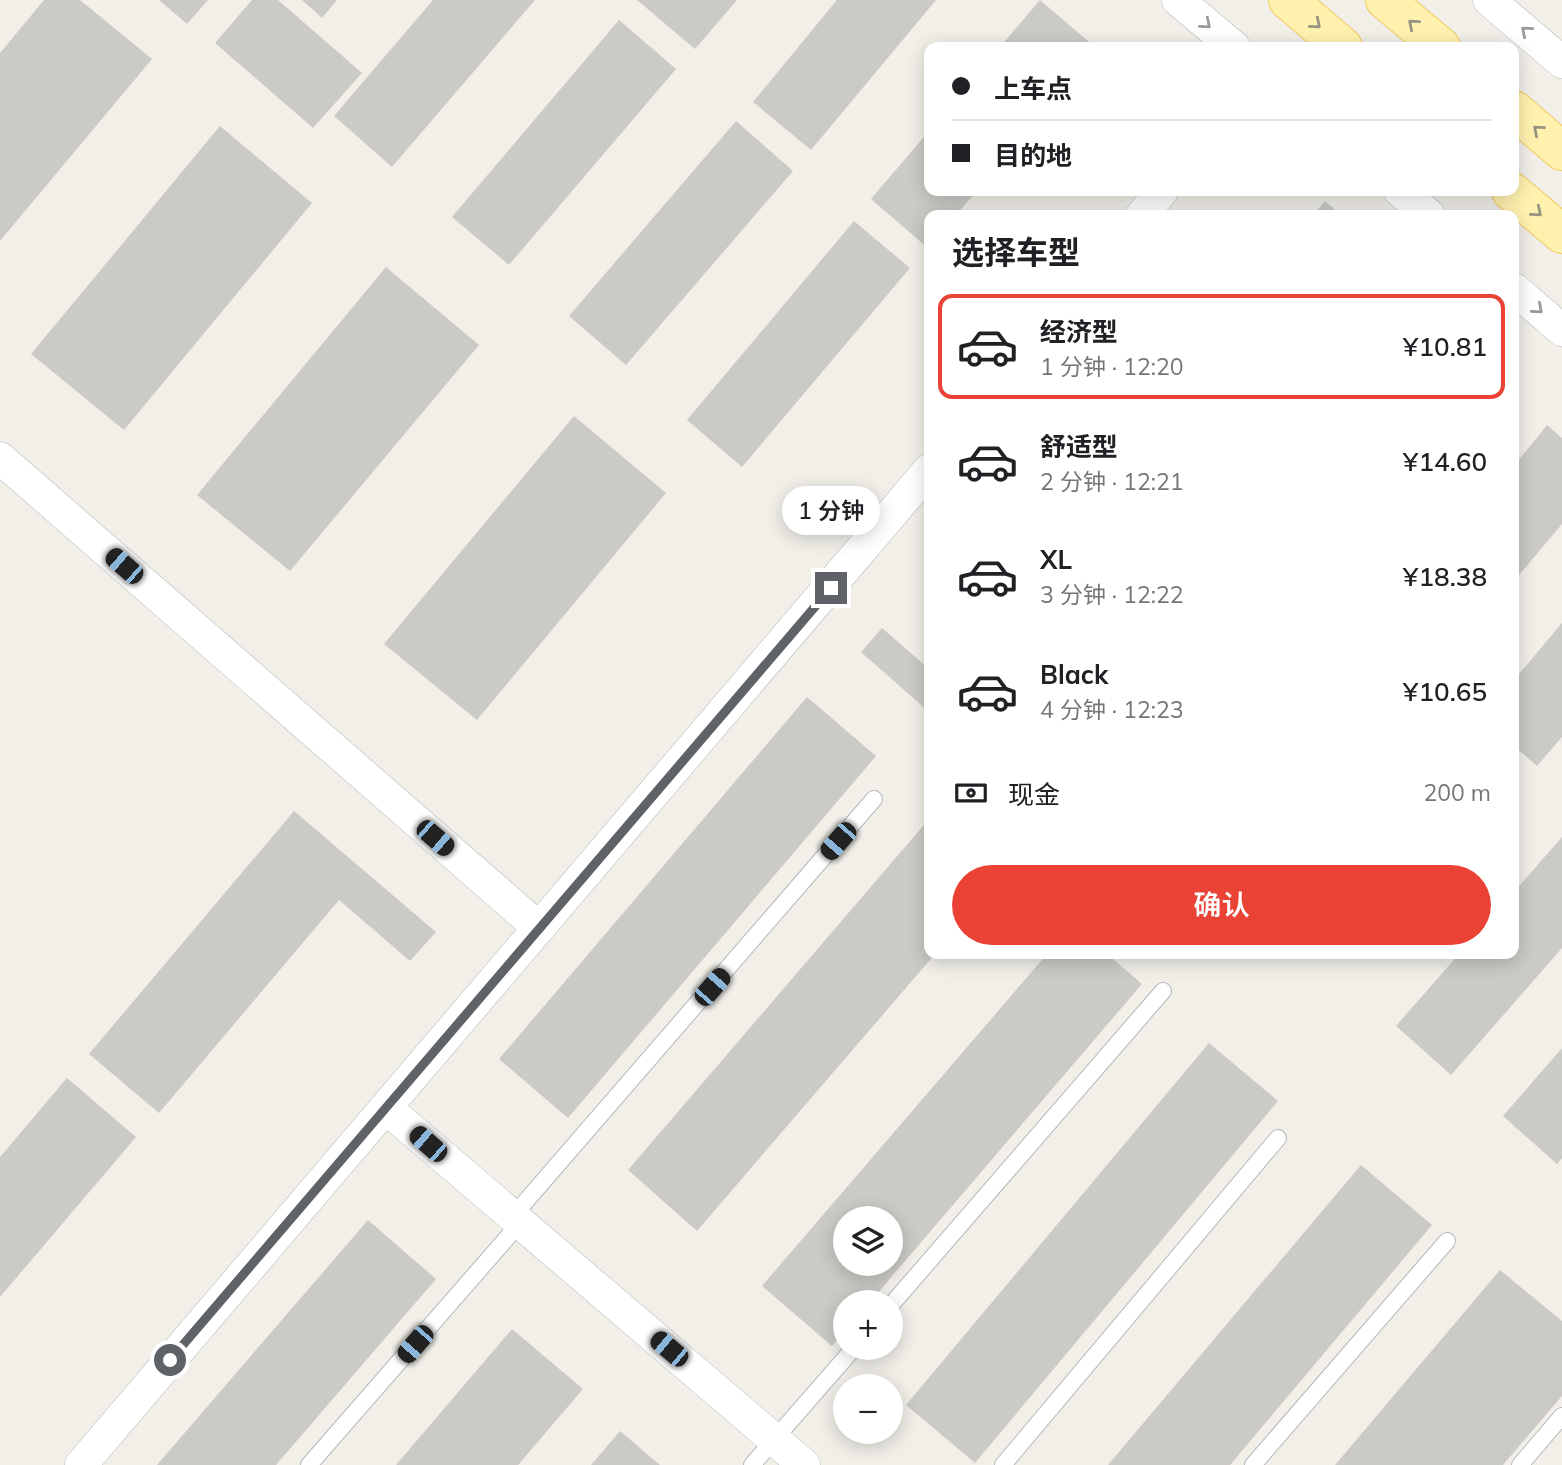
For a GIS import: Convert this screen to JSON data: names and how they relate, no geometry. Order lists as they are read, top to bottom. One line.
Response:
{"page":{"banner":["上车点","目的地"],"heading":"选择车型","list":[{"name":"经济型","note":"1 分钟 · 12:20","value":"¥10.81"},{"name":"舒适型","note":"2 分钟 · 12:21","value":"¥14.60"},{"name":"XL","note":"3 分钟 · 12:22","value":"¥18.38"},{"name":"Black","note":"4 分钟 · 12:23","value":"¥10.65"}],"bubble":"1 分钟","pay":["现金","200 m"],"buttons":"确认","map_buttons":["+","−"]}}
